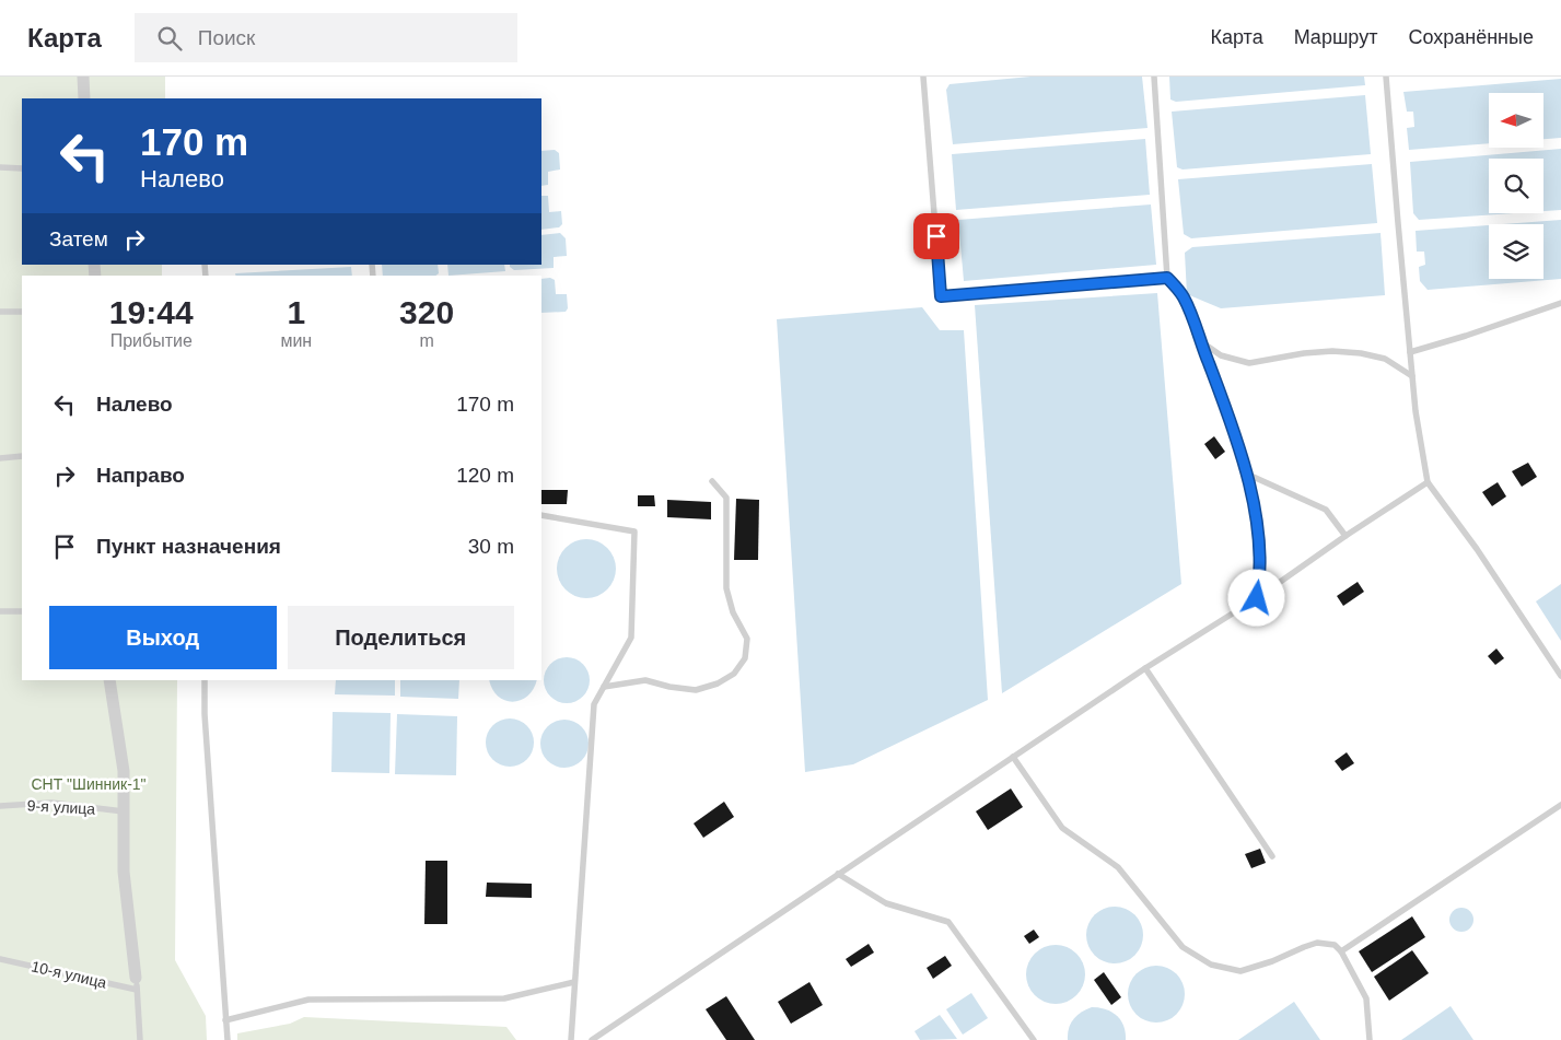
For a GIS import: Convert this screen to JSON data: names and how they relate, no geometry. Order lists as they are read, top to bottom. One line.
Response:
{"streets":{"lane":["9-я улица","10-я улица"]},"parks":["СНТ \"Шинник-1\""],"north":"left","page":{"header":"Карта","search":"Поиск","nav":["Карта","Маршрут","Сохранённые"],"turn":["170 m","Налево"],"then":"Затем","eta":["19:44","Прибытие","1","мин","320","m"],"list":[{"name":"Налево","value":"170 m"},{"name":"Направо","value":"120 m"},{"name":"Пункт назначения","value":"30 m"}],"buttons":["Выход","Поделиться"]}}
